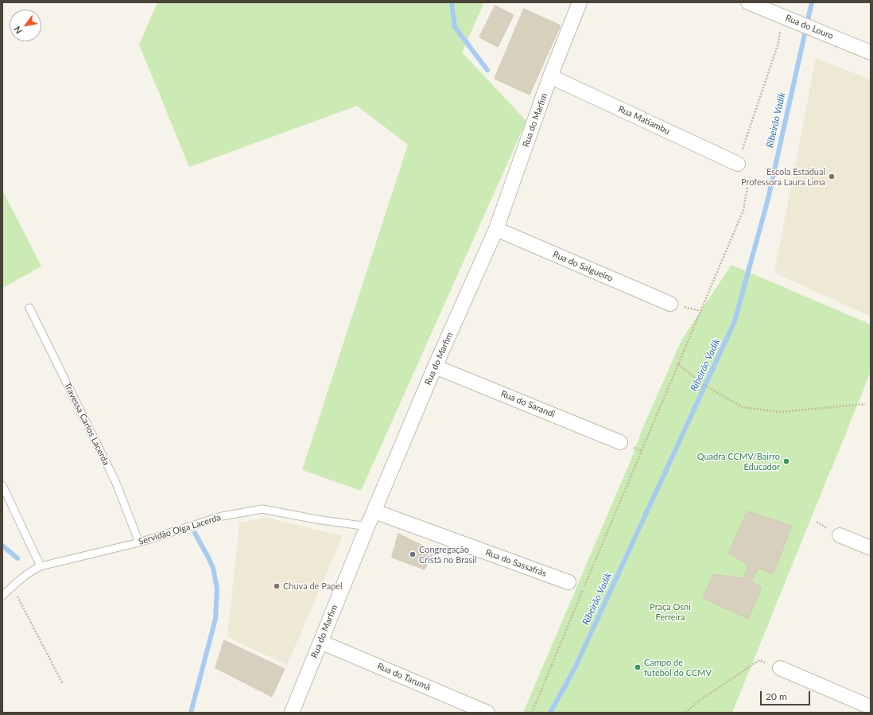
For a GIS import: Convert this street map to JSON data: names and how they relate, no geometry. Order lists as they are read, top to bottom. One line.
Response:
{"streets":{"street":["Rua do Louro","Rua do Marfim","Rua Matiambu","Rua do Salgueiro","Rua do Sarandi","Rua do Sassafrás","Rua do Tarumã"],"lane":["Travessa Carlos Lacerda","Servidão Olga Lacerda"]},"crossings":[["Rua do Marfim","Rua Matiambu"],["Rua do Marfim","Rua do Salgueiro"],["Rua do Marfim","Rua do Sarandi"],["Rua do Marfim","Servidão Olga Lacerda"],["Rua do Marfim","Rua do Sassafrás"],["Rua do Marfim","Rua do Tarumã"],["Travessa Carlos Lacerda","Servidão Olga Lacerda"]],"water":["Ribeirão Vadik"],"parks":["Praça Osni Ferreira"],"places":["Escola Estadual Professora Laura Lima","Quadra CCMV/Bairro Educador","Congregação Cristã no Brasil","Chuva de Papel","Campo de futebol do CCMV"],"scale_bar":"20 m","north":"bottom left"}
